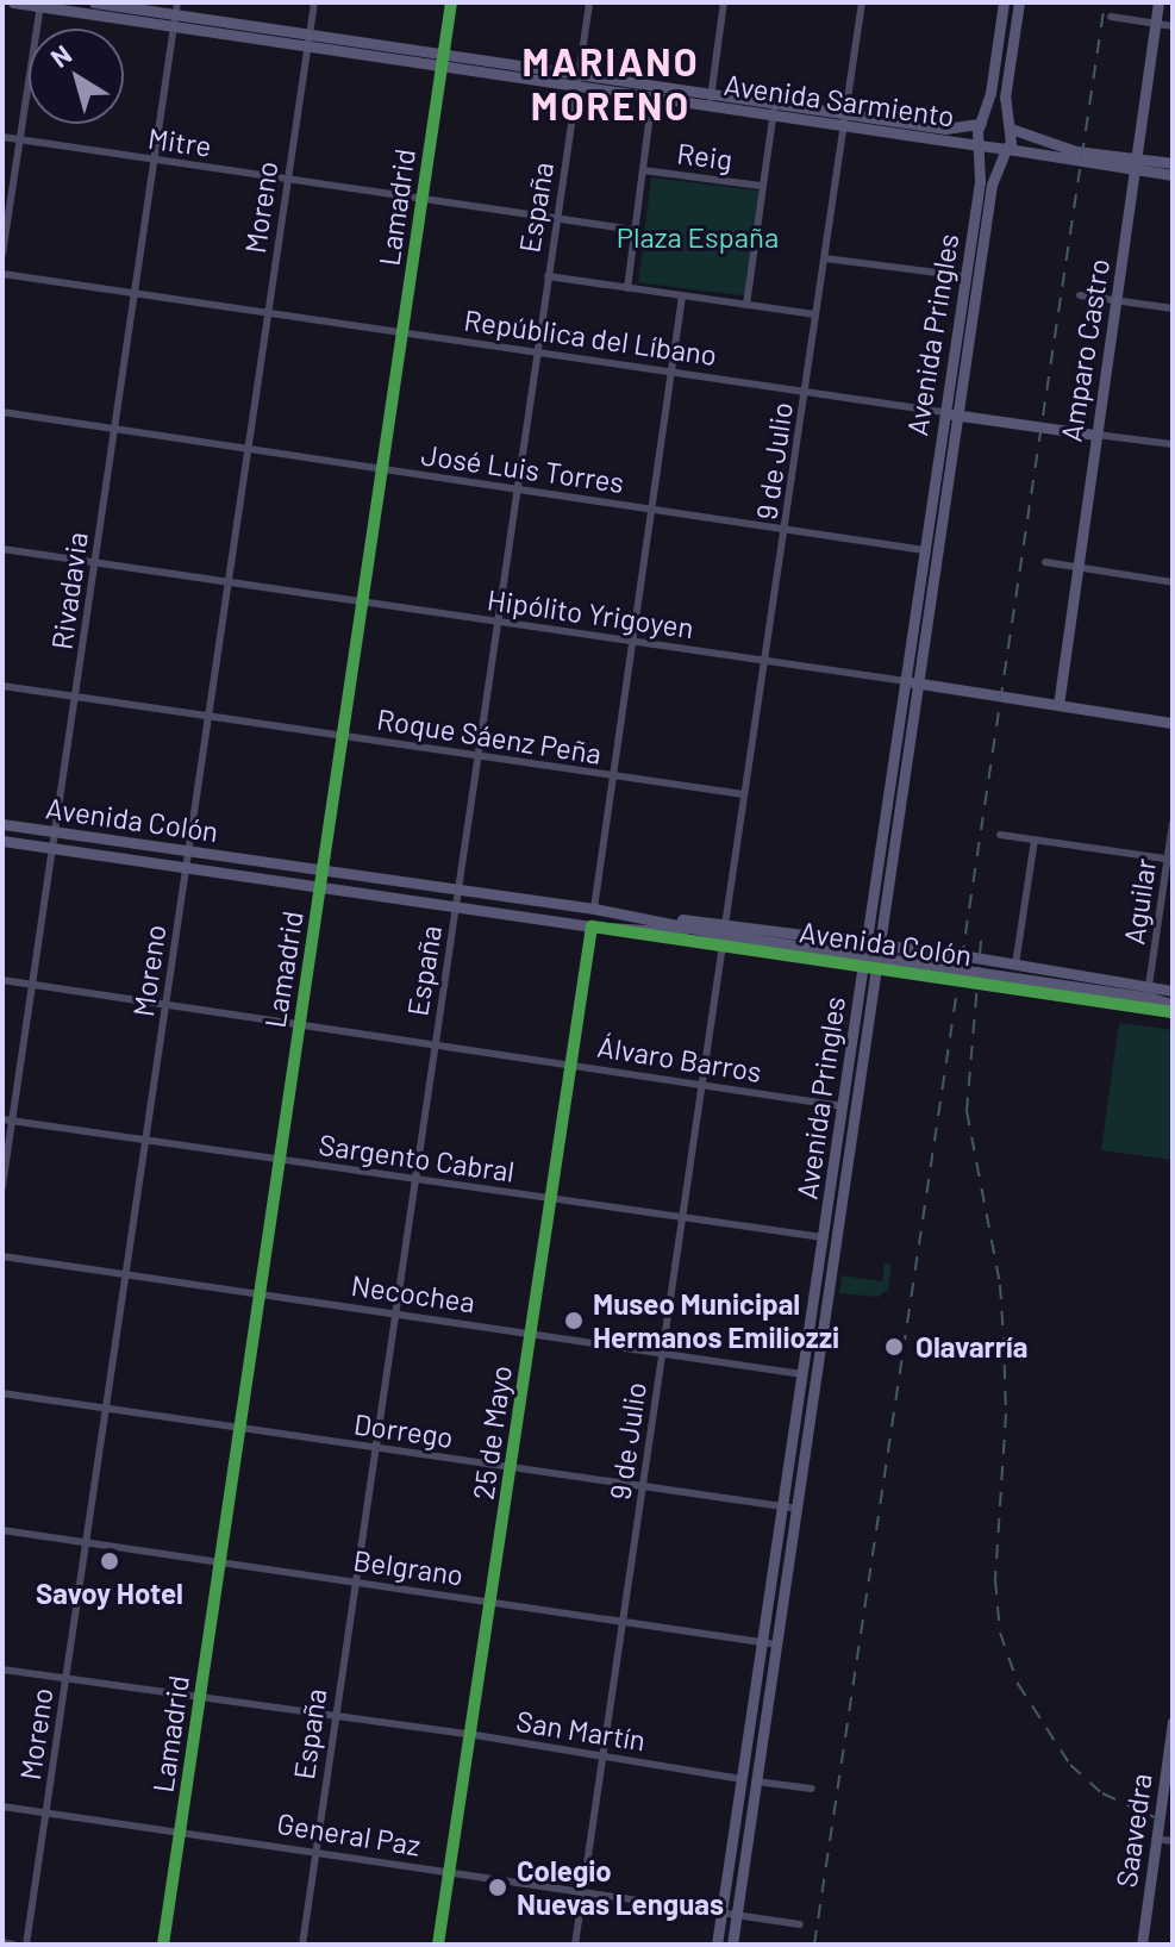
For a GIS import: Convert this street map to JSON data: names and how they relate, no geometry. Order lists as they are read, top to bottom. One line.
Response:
{"streets":{"main road":["Avenida Sarmiento","Avenida Pringles","República del Líbano","Amparo Castro","Hipólito Yrigoyen","Avenida Colón","Saavedra"],"street":["Mitre","Reig","Moreno","Lamadrid","España","9 de Julio","José Luis Torres","Rivadavia","Roque Sáenz Peña","Aguilar","Álvaro Barros","Sargento Cabral","Necochea","Dorrego","25 de Mayo","Belgrano","San Martín","General Paz"]},"crossings":[["Avenida Sarmiento","Moreno"],["Avenida Sarmiento","Lamadrid"],["Avenida Sarmiento","España"],["Avenida Sarmiento","Avenida Pringles"],["Avenida Sarmiento","9 de Julio"],["Avenida Sarmiento","Rivadavia"],["Mitre","Moreno"],["Mitre","Lamadrid"],["Mitre","España"],["Mitre","Rivadavia"],["Moreno","República del Líbano"],["Moreno","José Luis Torres"],["Moreno","Hipólito Yrigoyen"],["Moreno","Roque Sáenz Peña"],["Moreno","Avenida Colón"],["Moreno","Álvaro Barros"],["Moreno","Sargento Cabral"],["Moreno","Necochea"],["Moreno","Dorrego"],["Moreno","Belgrano"],["Moreno","San Martín"],["Moreno","General Paz"],["Lamadrid","República del Líbano"],["Lamadrid","José Luis Torres"],["Lamadrid","Hipólito Yrigoyen"],["Lamadrid","Roque Sáenz Peña"],["Lamadrid","Avenida Colón"],["Lamadrid","Álvaro Barros"],["Lamadrid","Sargento Cabral"],["Lamadrid","Necochea"],["Lamadrid","Dorrego"],["Lamadrid","Belgrano"],["Lamadrid","San Martín"],["Lamadrid","General Paz"],["España","República del Líbano"],["España","José Luis Torres"],["España","Hipólito Yrigoyen"],["España","Roque Sáenz Peña"],["España","Avenida Colón"],["España","Álvaro Barros"],["España","Sargento Cabral"],["España","Necochea"],["España","Dorrego"],["España","Belgrano"],["España","San Martín"],["España","General Paz"],["Avenida Pringles","República del Líbano"],["Avenida Pringles","José Luis Torres"],["Avenida Pringles","Hipólito Yrigoyen"],["Avenida Pringles","Avenida Colón"],["Avenida Pringles","Álvaro Barros"],["Avenida Pringles","Sargento Cabral"],["Avenida Pringles","Necochea"],["Avenida Pringles","Dorrego"],["Avenida Pringles","Belgrano"],["Avenida Pringles","San Martín"],["Avenida Pringles","General Paz"],["República del Líbano","Amparo Castro"],["República del Líbano","9 de Julio"],["República del Líbano","Rivadavia"],["Amparo Castro","Hipólito Yrigoyen"],["9 de Julio","José Luis Torres"],["9 de Julio","Hipólito Yrigoyen"],["9 de Julio","Roque Sáenz Peña"],["9 de Julio","Avenida Colón"],["9 de Julio","Álvaro Barros"],["9 de Julio","Sargento Cabral"],["9 de Julio","Necochea"],["9 de Julio","Dorrego"],["9 de Julio","Belgrano"],["9 de Julio","San Martín"],["9 de Julio","General Paz"],["José Luis Torres","Rivadavia"],["Rivadavia","Hipólito Yrigoyen"],["Rivadavia","Roque Sáenz Peña"],["Rivadavia","Avenida Colón"],["Rivadavia","Álvaro Barros"],["Rivadavia","Sargento Cabral"],["Avenida Colón","Aguilar"],["Avenida Colón","25 de Mayo"],["Álvaro Barros","25 de Mayo"],["Sargento Cabral","25 de Mayo"],["Necochea","25 de Mayo"],["Dorrego","25 de Mayo"],["25 de Mayo","Belgrano"],["25 de Mayo","San Martín"],["25 de Mayo","General Paz"]],"districts":["MARIANO MORENO"],"parks":["Plaza España"],"places":["Museo Municipal Hermanos Emiliozzi","Olavarría","Savoy Hotel","Colegio Nuevas Lenguas"],"north":"top left"}
